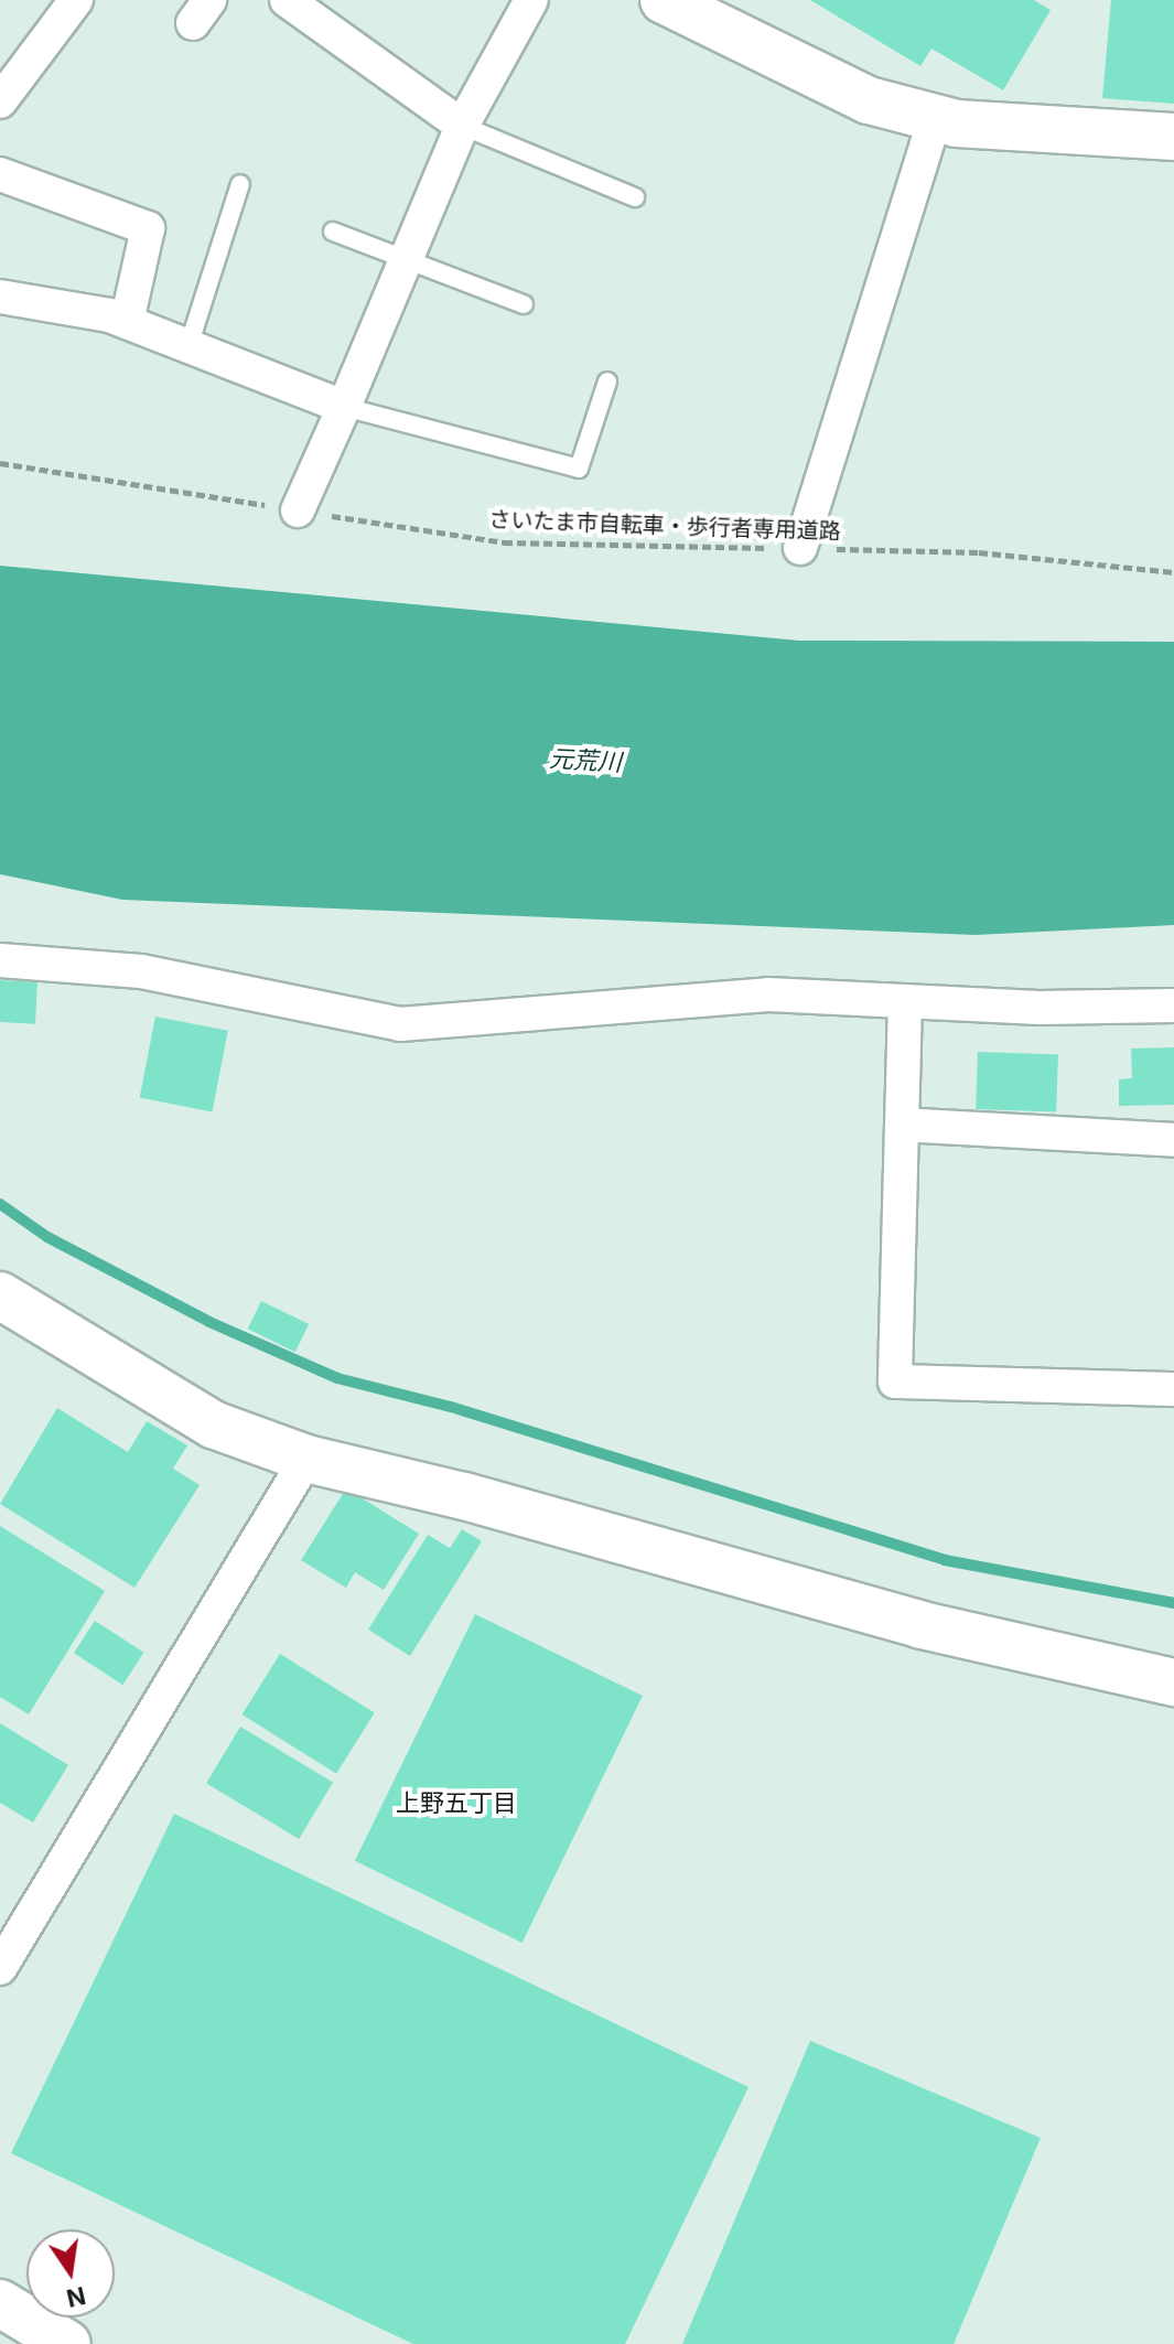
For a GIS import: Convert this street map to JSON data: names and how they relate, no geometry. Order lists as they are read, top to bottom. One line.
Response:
{"streets":{"path":["さいたま市自転車・歩行者専用道路"]},"districts":["上野五丁目"],"water":["元荒川"],"north":"bottom"}
